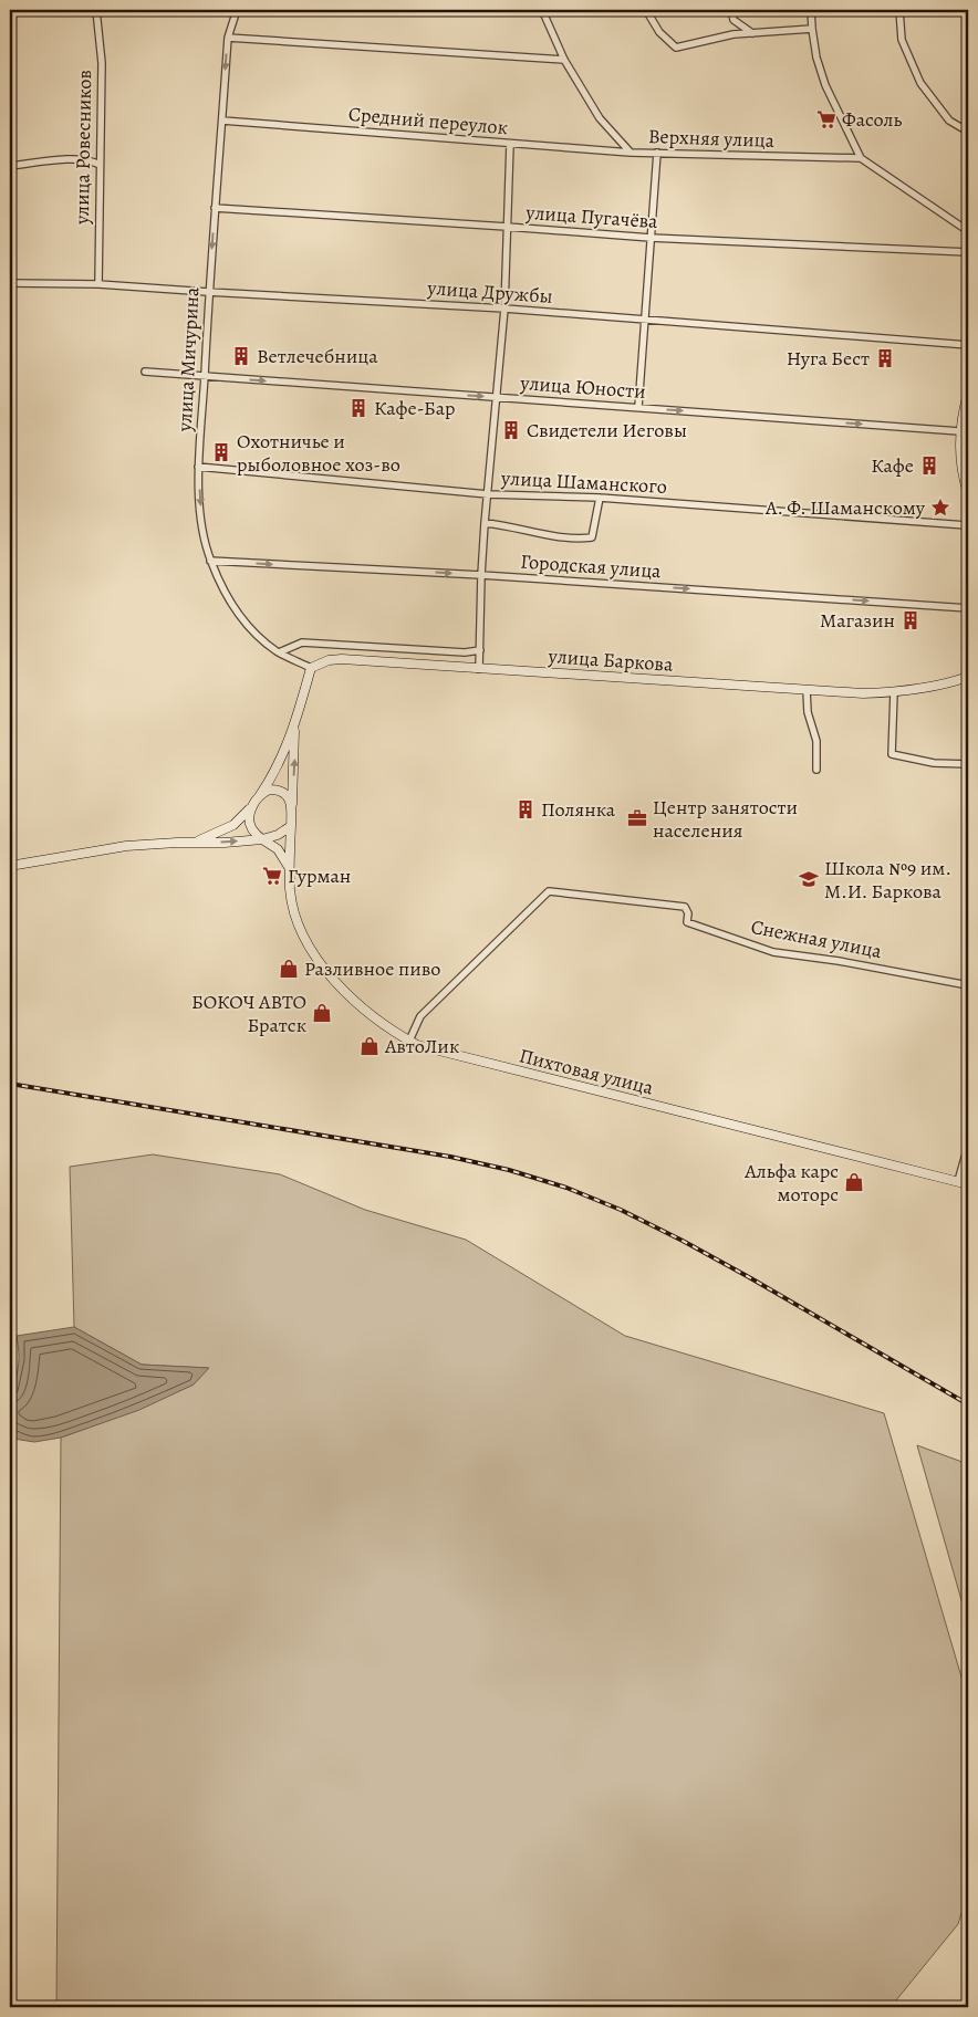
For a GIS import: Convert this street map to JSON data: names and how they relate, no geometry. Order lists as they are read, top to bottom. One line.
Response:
{"streets":{"main road":["улица Баркова","Пихтовая улица"],"street":["Средний переулок","Верхняя улица","улица Ровесников","улица Пугачёва","улица Дружбы","улица Мичурина","улица Юности","улица Шаманского","Городская улица","Снежная улица"]},"crossings":[["Средний переулок","Верхняя улица"],["Средний переулок","улица Мичурина"],["улица Ровесников","улица Дружбы"],["улица Пугачёва","улица Мичурина"],["улица Дружбы","улица Мичурина"],["улица Мичурина","улица Юности"],["улица Мичурина","улица Шаманского"],["улица Мичурина","Городская улица"],["улица Мичурина","улица Баркова"],["Снежная улица","Пихтовая улица"]],"one_way":["улица Мичурина","улица Юности","Городская улица"],"places":{"supermarket":["Фасоль","Гурман"],"building":["Ветлечебница","Нуга Бест","Кафе-Бар","Свидетели Иеговы","Охотничье и рыболовное хоз-во","Кафе","Магазин","Полянка"],"place":["А. Ф. Шаманскому"],"office":["Центр занятости населения"],"school or university":["Школа №9 им. М.И. Баркова"],"shop":["Разливное пиво","БОКОЧ АВТО Братск","АвтоЛик","Альфа карс моторс"]}}
